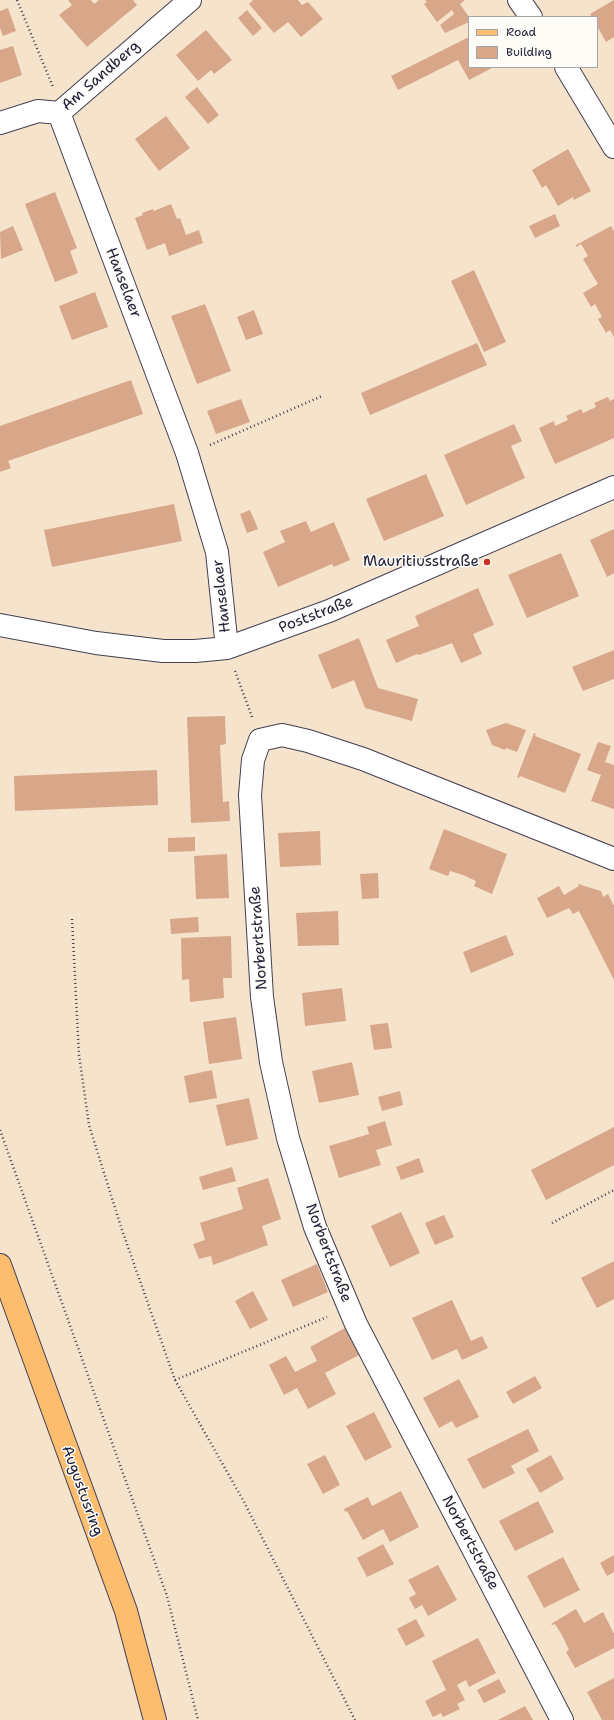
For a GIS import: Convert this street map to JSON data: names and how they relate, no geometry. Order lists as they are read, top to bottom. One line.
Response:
{"streets":{"main road":["Augustusring"],"street":["Am Sandberg","Hanselaer","Poststraße","Norbertstraße"]},"crossings":[["Am Sandberg","Hanselaer"],["Hanselaer","Poststraße"]],"places":["Mauritiusstraße"],"legend":["Road","Building"]}
